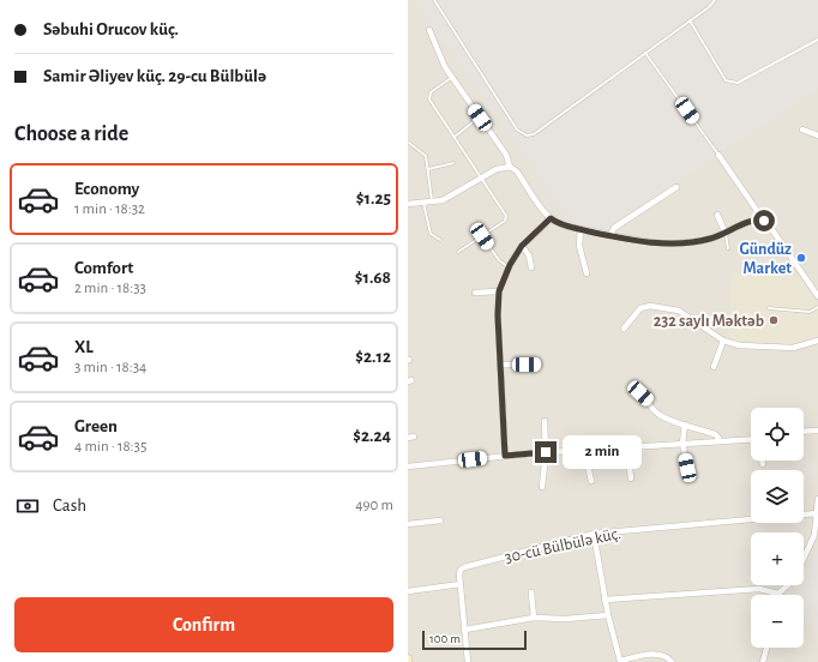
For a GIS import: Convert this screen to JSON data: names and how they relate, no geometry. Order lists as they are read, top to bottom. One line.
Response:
{"streets":{"street":["30-cü Bülbülə küç."]},"places":["Gündüz Market","232 saylı Məktəb"],"scale_bar":"100 m","page":{"banner":["Səbuhi Orucov küç.","Samir Əliyev küç. 29-cu Bülbülə"],"heading":"Choose a ride","list":[{"name":"Economy","note":"1 min · 18:32","value":"$1.25"},{"name":"Comfort","note":"2 min · 18:33","value":"$1.68"},{"name":"XL","note":"3 min · 18:34","value":"$2.12"},{"name":"Green","note":"4 min · 18:35","value":"$2.24"}],"map_buttons":["+","−"],"bubble":"2 min","pay":["Cash","490 m"],"buttons":"Confirm","scale":"100 m"}}
